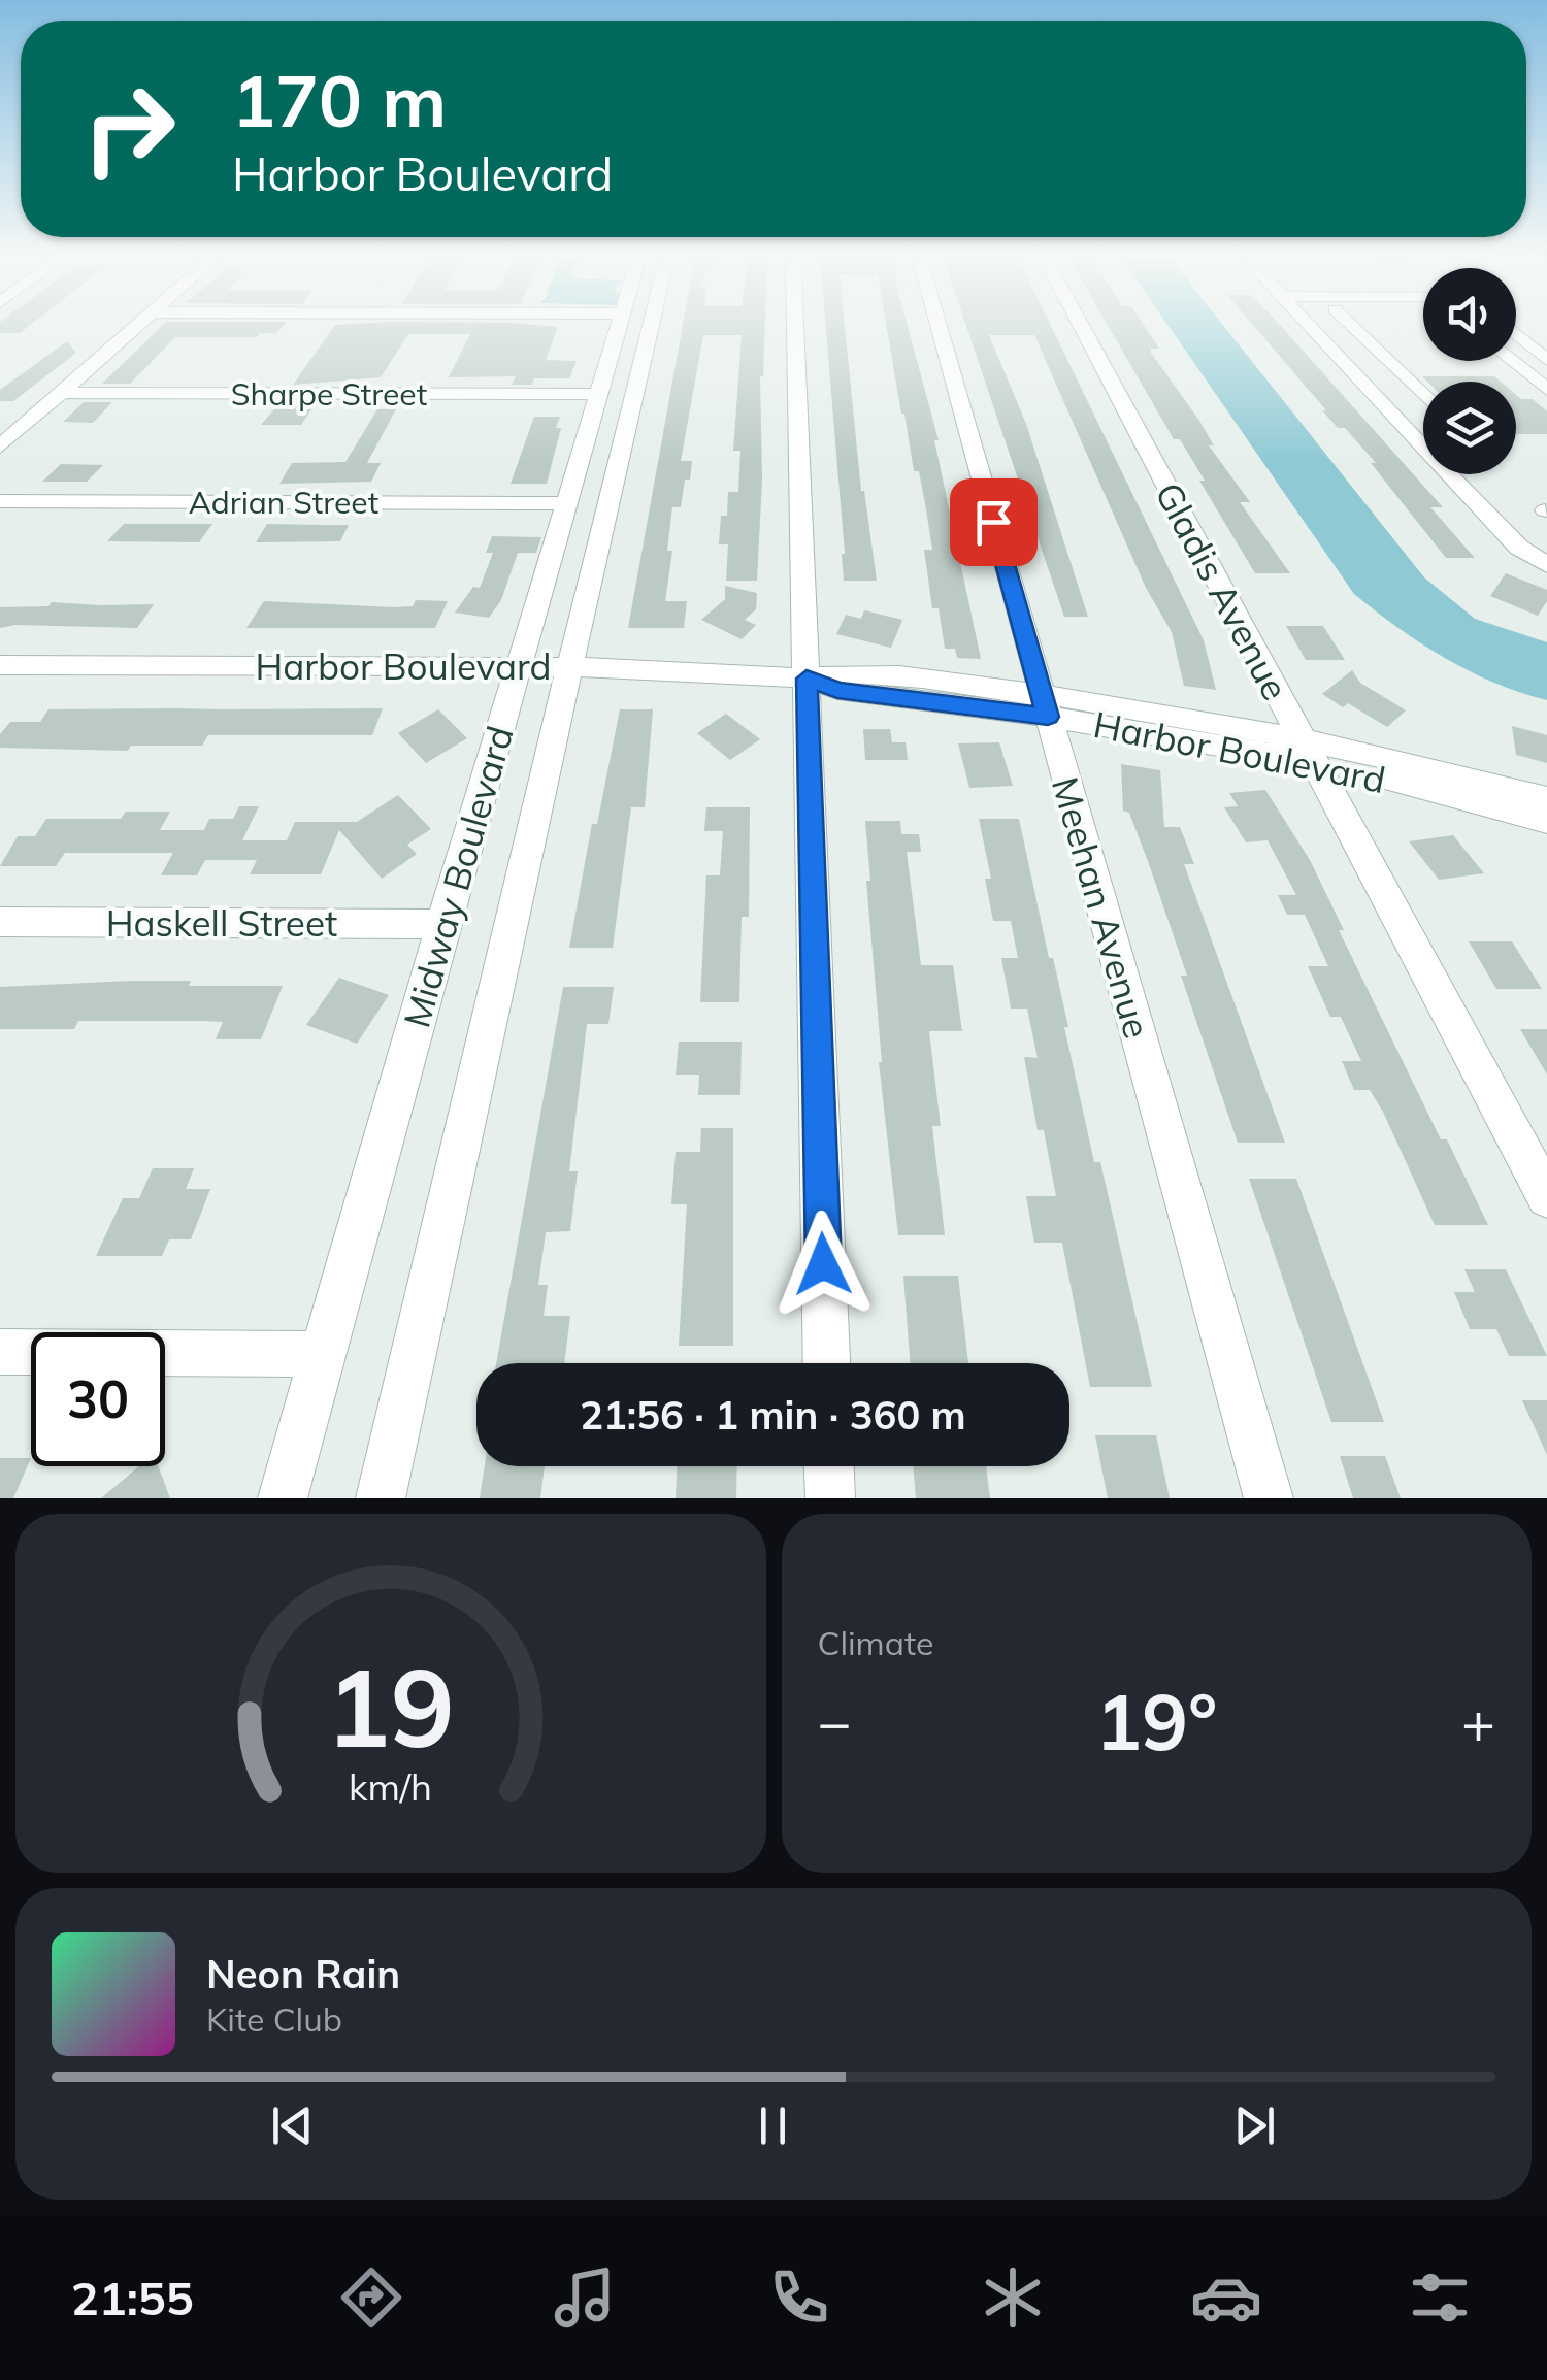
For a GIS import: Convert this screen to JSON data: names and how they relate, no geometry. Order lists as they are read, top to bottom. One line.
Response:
{"streets":{"street":["Sharpe Street","Adrian Street","Gladis Avenue","Harbor Boulevard","Midway Boulevard","Meehan Avenue","Haskell Street"]},"crossings":[["Sharpe Street","Midway Boulevard"],["Adrian Street","Midway Boulevard"],["Gladis Avenue","Harbor Boulevard"],["Harbor Boulevard","Midway Boulevard"],["Harbor Boulevard","Meehan Avenue"],["Midway Boulevard","Haskell Street"]],"page":{"turn":["170 m","Harbor Boulevard"],"limit":"30","trip":"21:56 · 1 min · 360 m","tile":"Climate","heat":["−","19°","+"],"song":["Neon Rain","Kite Club"],"tabs":"21:55","gauge":["19","km/h"]}}
